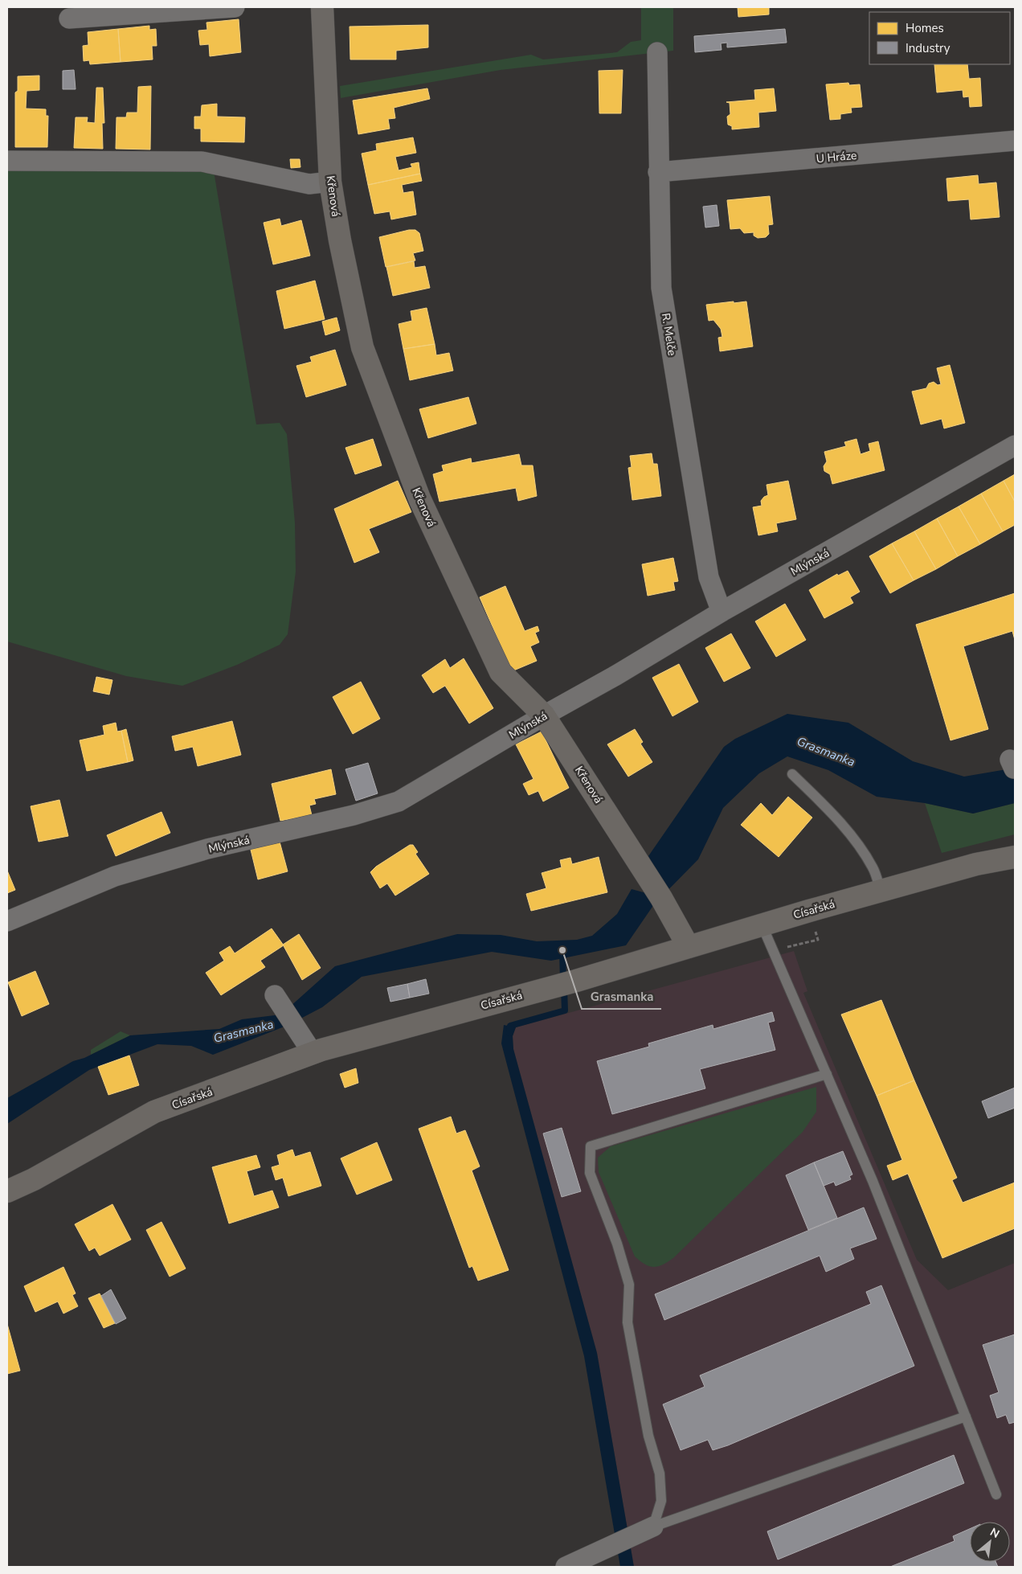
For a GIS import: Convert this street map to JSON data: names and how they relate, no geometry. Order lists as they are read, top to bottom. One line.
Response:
{"streets":{"street":["U Hráze","Křenová","R. Melče","Mlýnská","Císařská"]},"crossings":[["U Hráze","R. Melče"],["Křenová","Mlýnská"],["Křenová","Císařská"],["R. Melče","Mlýnská"]],"water":["Grasmanka"],"places":["Grasmanka"],"legend":["Homes","Industry"],"north":"top right"}
